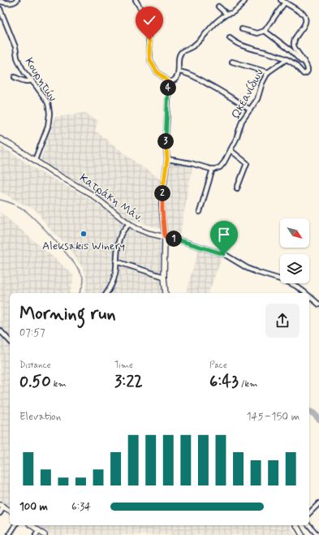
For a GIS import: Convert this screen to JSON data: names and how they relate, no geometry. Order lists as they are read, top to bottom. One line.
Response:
{"streets":{"street":["Κουρητών","Ωκεανίδων","Κατράκη Μάν."]},"crossings":[["Κουρητών","Κατράκη Μάν."]],"places":["Aleksakis Winery"],"north":"bottom right","page":{"pins":["4","3","2","1"],"heading":["Morning run","07:57"],"stats":[["Distance","0.50 km"],["Time","3:22"],["Pace","6:43 /km"]],"chart":["Elevation","145–150 m"],"list":[{"name":"100 m","note":"6:34"}]}}
